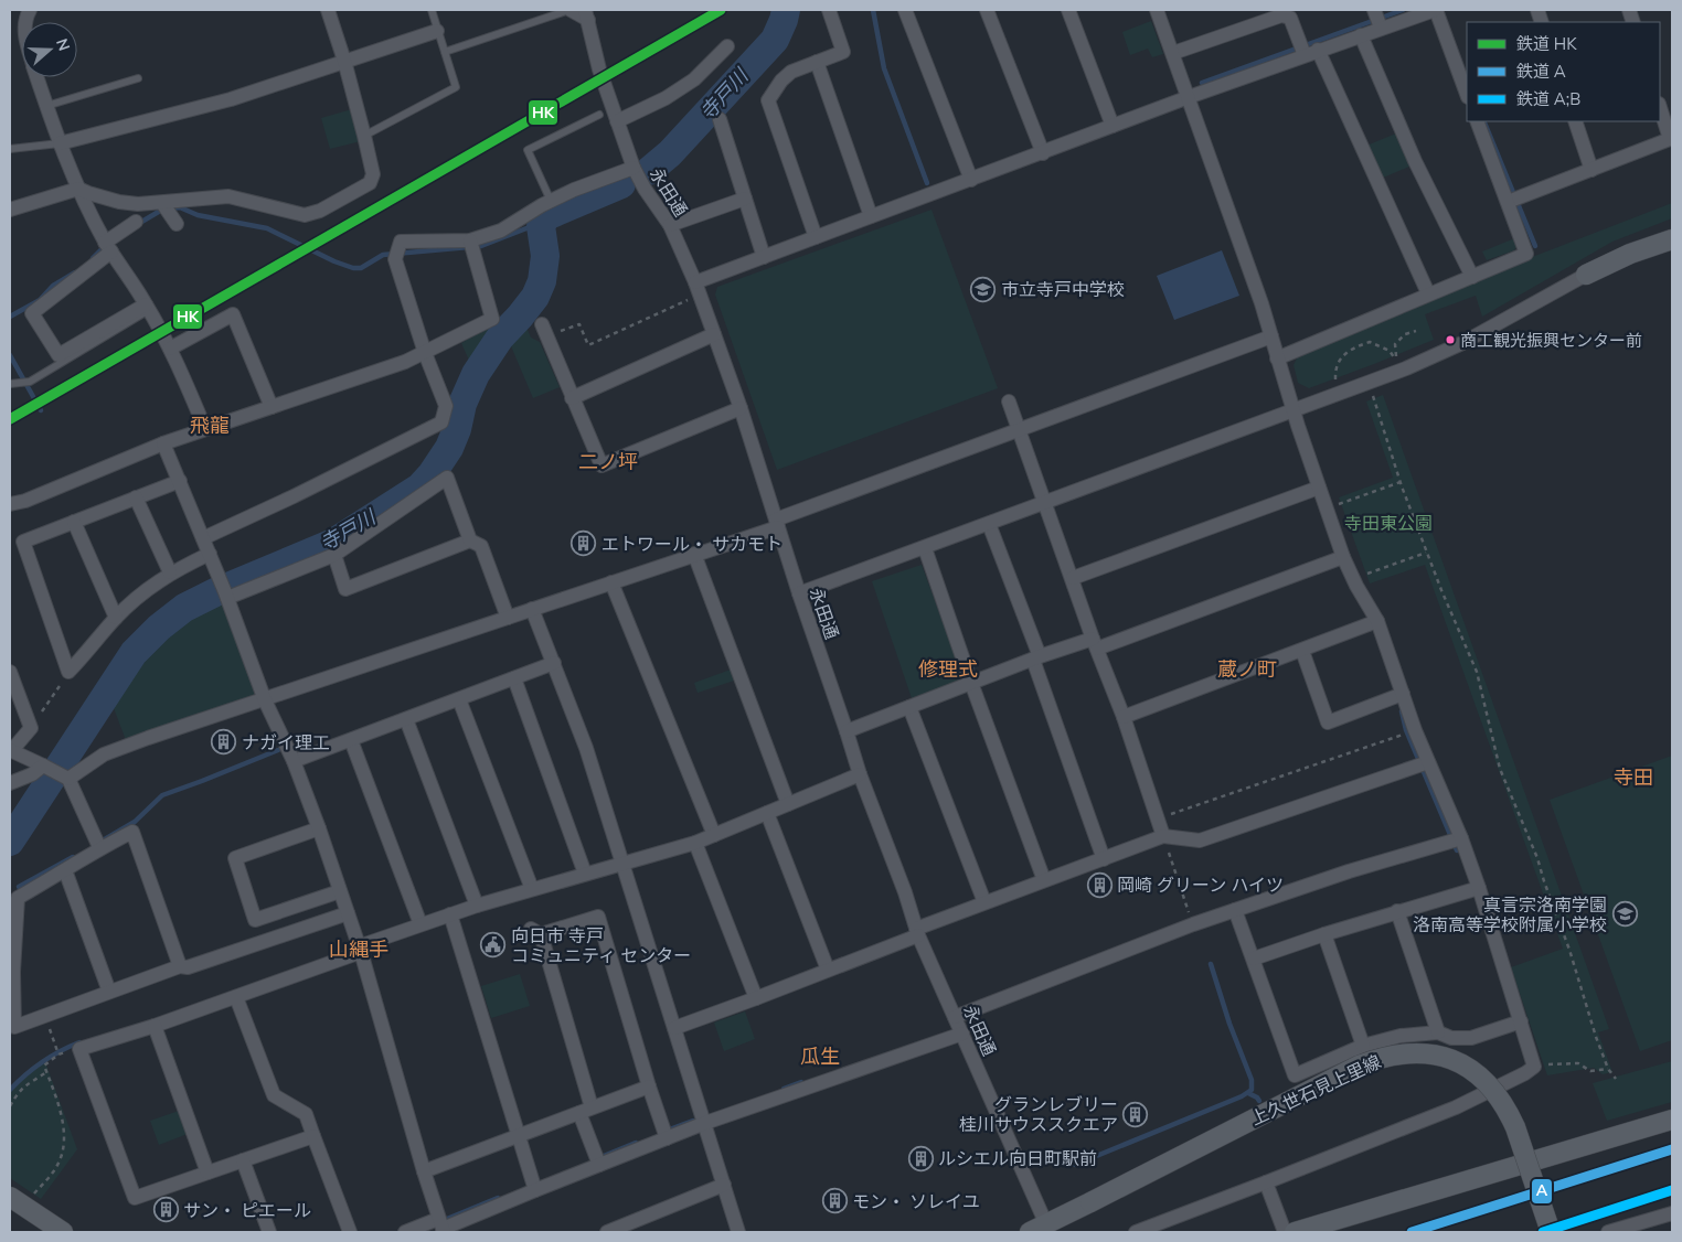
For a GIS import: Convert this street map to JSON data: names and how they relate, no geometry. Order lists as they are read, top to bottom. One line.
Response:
{"streets":{"main road":["上久世石見上里線"],"street":["永田通"]},"crossings":[["永田通","上久世石見上里線"]],"districts":["飛龍","二ノ坪","修理式","蔵ノ町","寺田","山縄手","瓜生"],"water":["寺戸川"],"parks":["寺田東公園"],"places":{"school or university":["市立寺戸中学校","真言宗洛南学園 洛南高等学校附属小学校"],"other":["商工観光振興センター前"],"building":["エトワール・ サカモト","ナガイ理工","岡崎 グリーン ハイツ","グランレブリー 桂川サウススクエア","ルシエル向日町駅前","モン・ ソレイユ","サン・ ピエール"],"public building":["向日市 寺戸 コミュニティ センター"]},"lines":["rail line HK","rail line A","rail line A;B"],"legend":["鉄道 HK","鉄道 A","鉄道 A;B"],"north":"right"}
